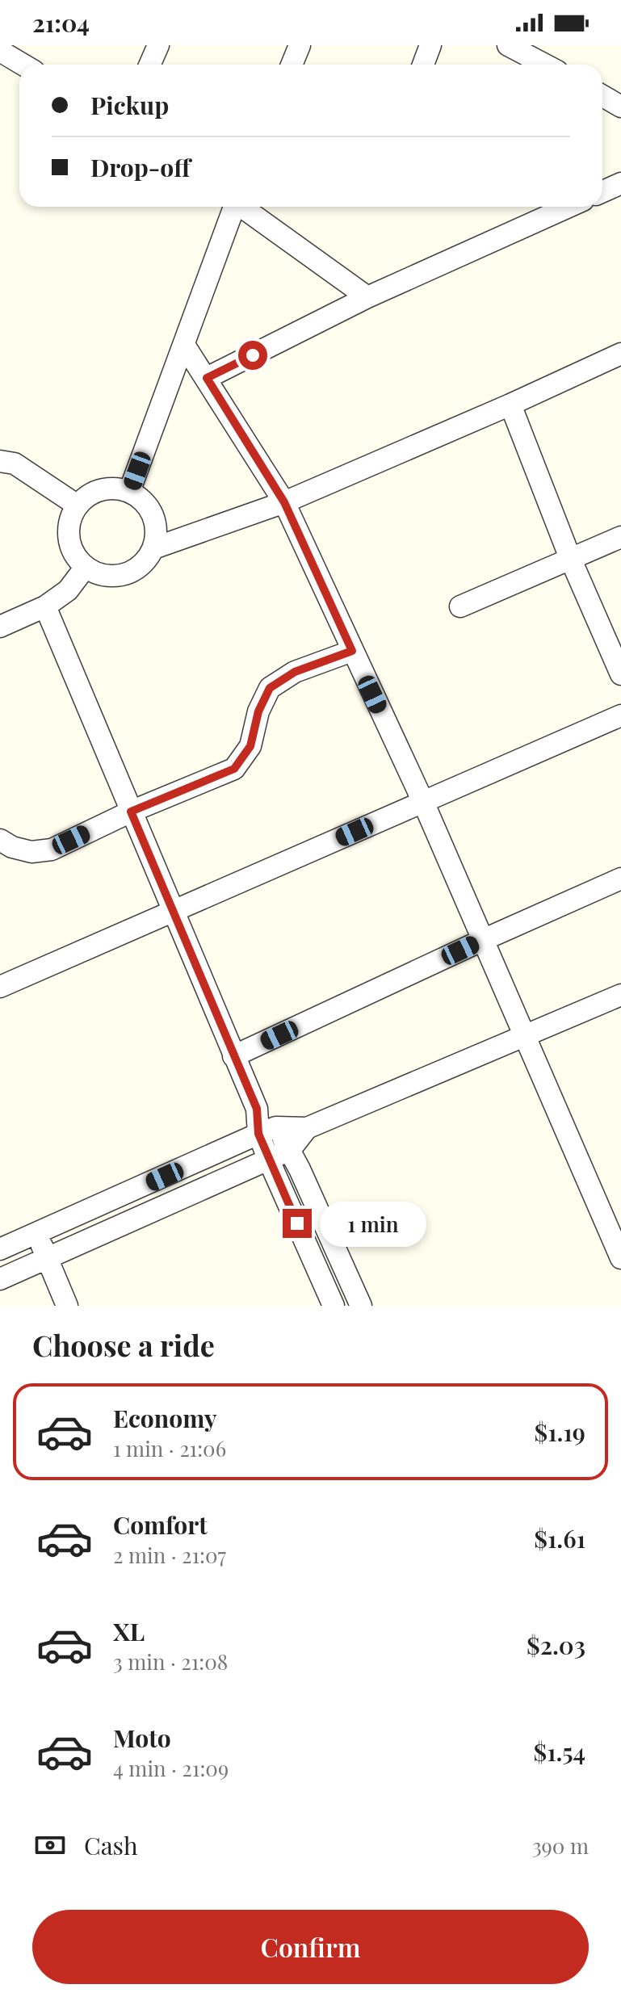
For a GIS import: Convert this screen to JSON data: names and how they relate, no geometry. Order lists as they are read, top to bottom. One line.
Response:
{"page":{"status":"21:04","banner":["Pickup","Drop-off"],"bubble":"1 min","heading":"Choose a ride","list":[{"name":"Economy","note":"1 min · 21:06","value":"$1.19"},{"name":"Comfort","note":"2 min · 21:07","value":"$1.61"},{"name":"XL","note":"3 min · 21:08","value":"$2.03"},{"name":"Moto","note":"4 min · 21:09","value":"$1.54"}],"pay":["Cash","390 m"],"buttons":"Confirm"}}
